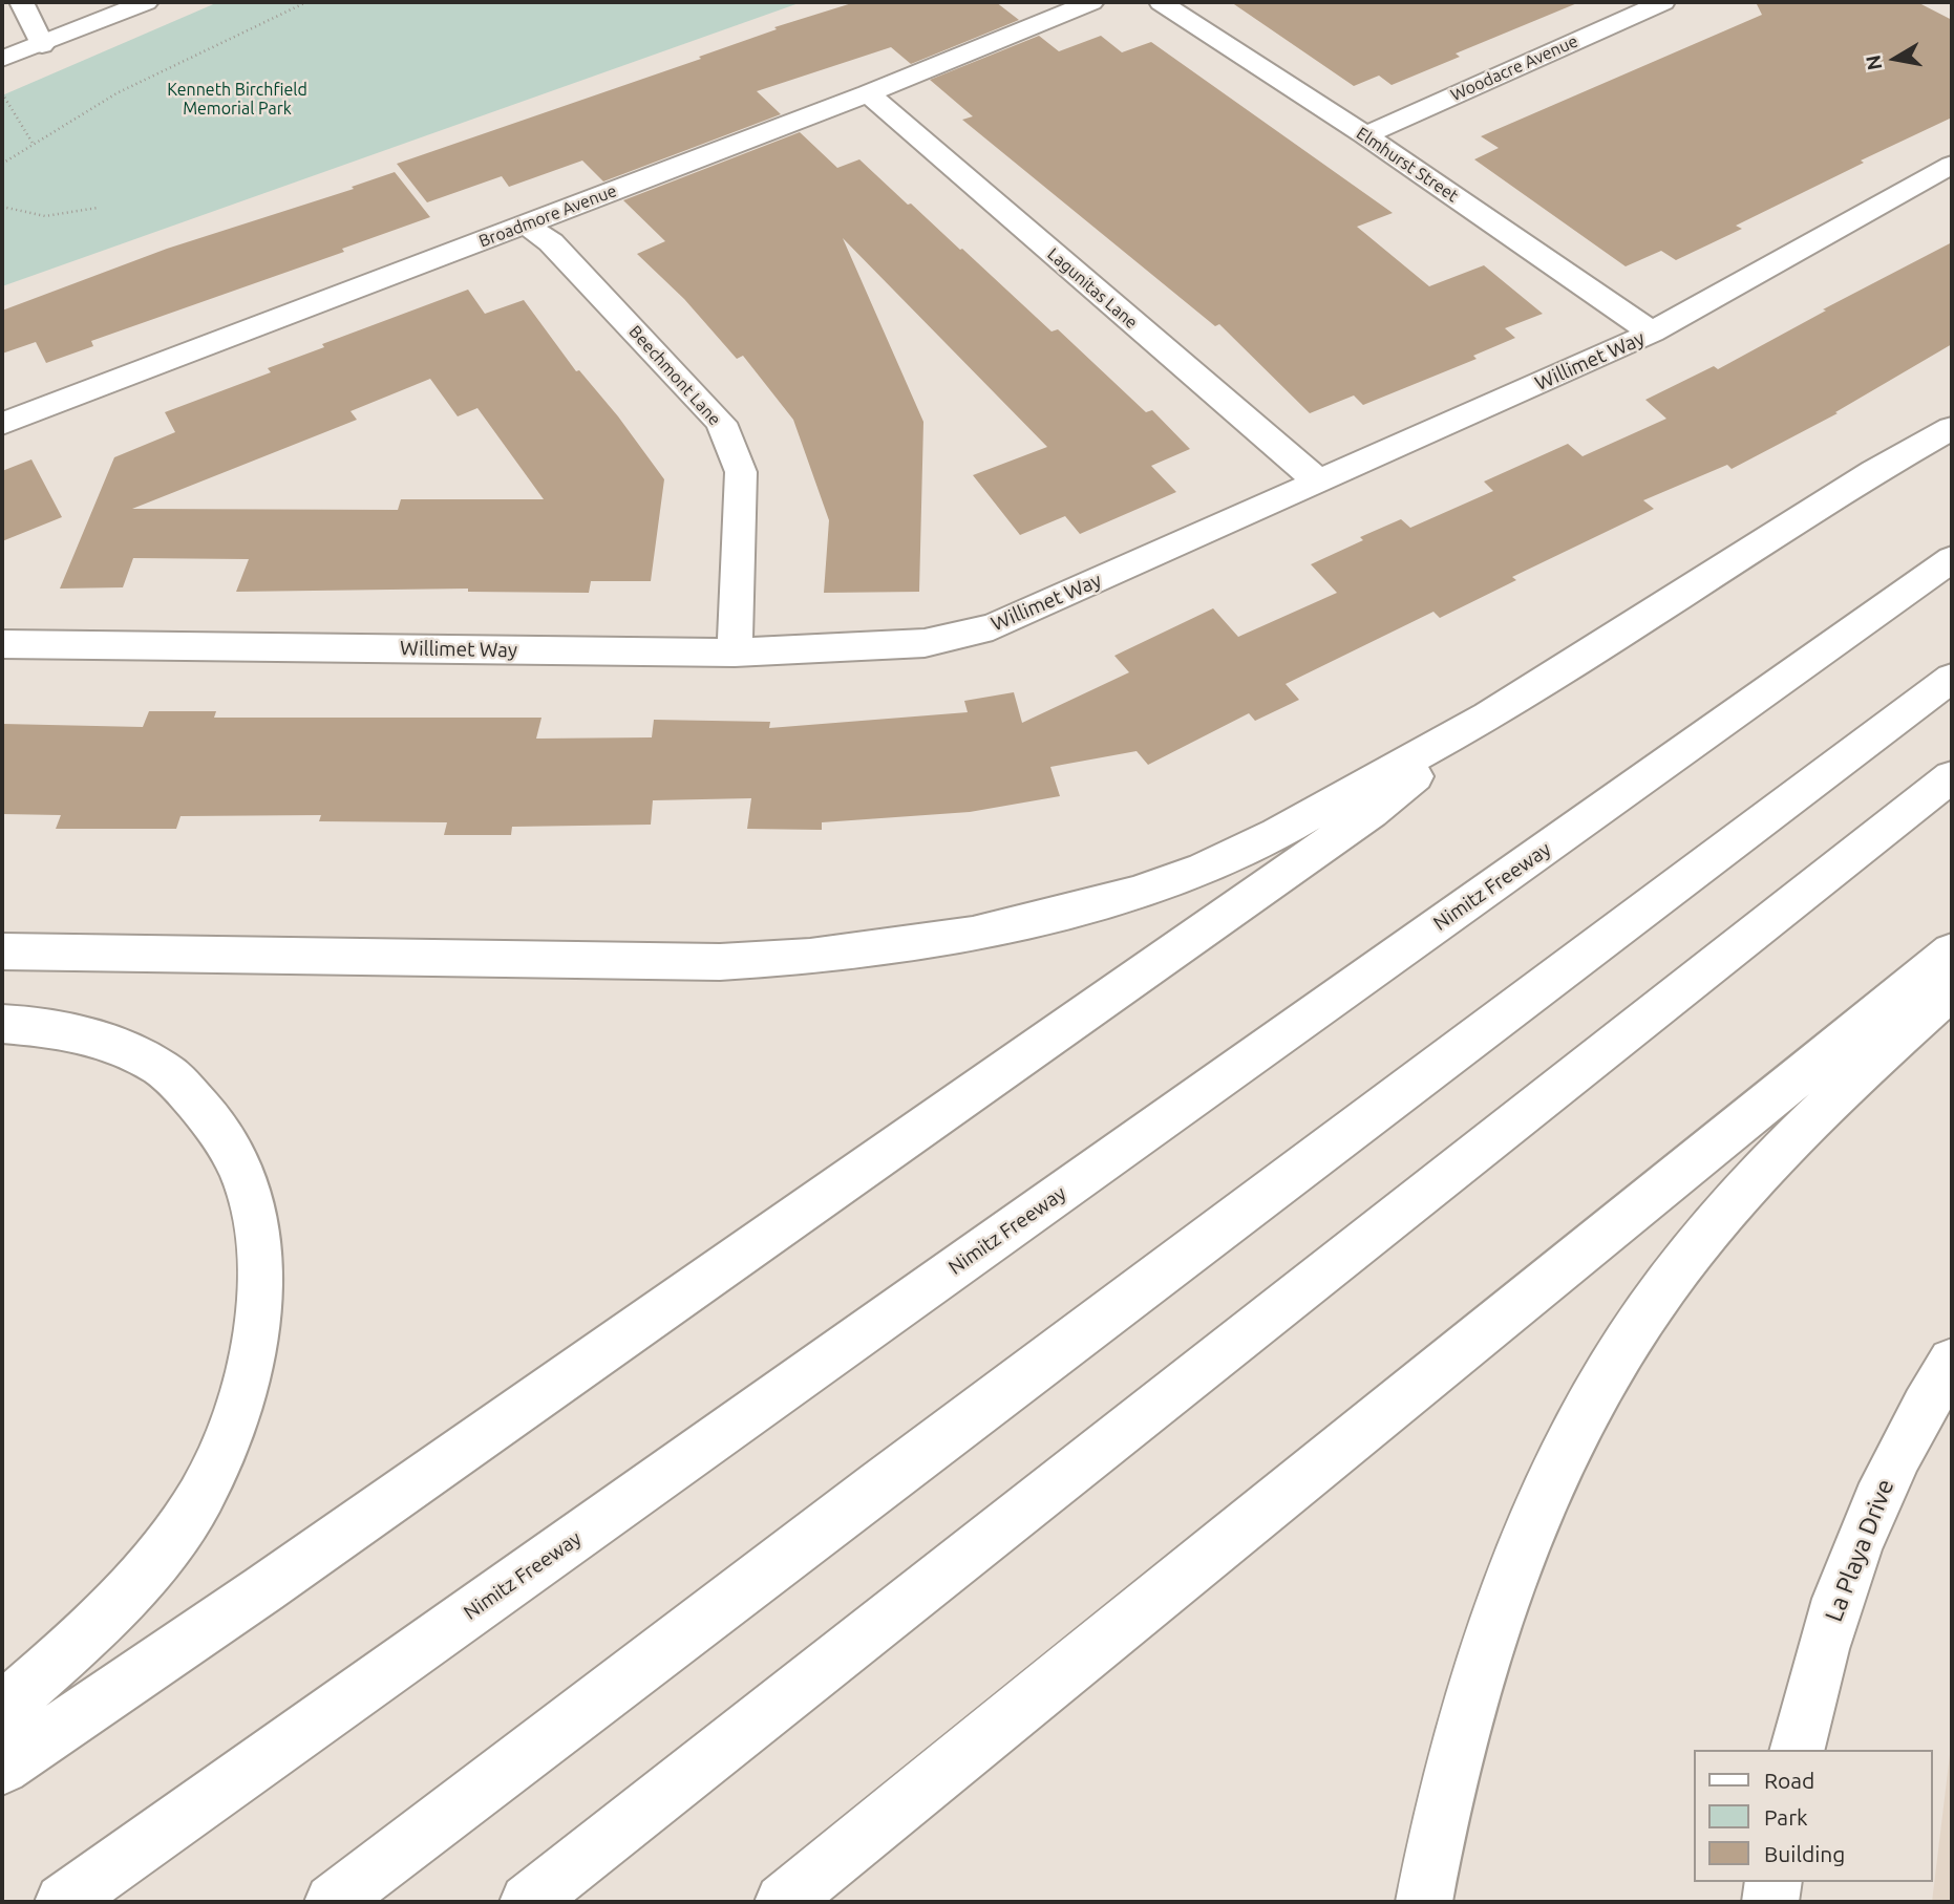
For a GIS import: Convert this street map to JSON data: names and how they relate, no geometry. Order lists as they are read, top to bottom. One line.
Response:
{"streets":{"main road":["Woodacre Avenue","Elmhurst Street","Broadmore Avenue","Lagunitas Lane","Willimet Way","Beechmont Lane","Nimitz Freeway","La Playa Drive"]},"crossings":[["Woodacre Avenue","Elmhurst Street"],["Elmhurst Street","Willimet Way"],["Broadmore Avenue","Lagunitas Lane"],["Broadmore Avenue","Beechmont Lane"],["Lagunitas Lane","Willimet Way"],["Willimet Way","Beechmont Lane"]],"parks":["Kenneth Birchfield Memorial Park"],"legend":["Road","Park","Building"],"north":"left"}
